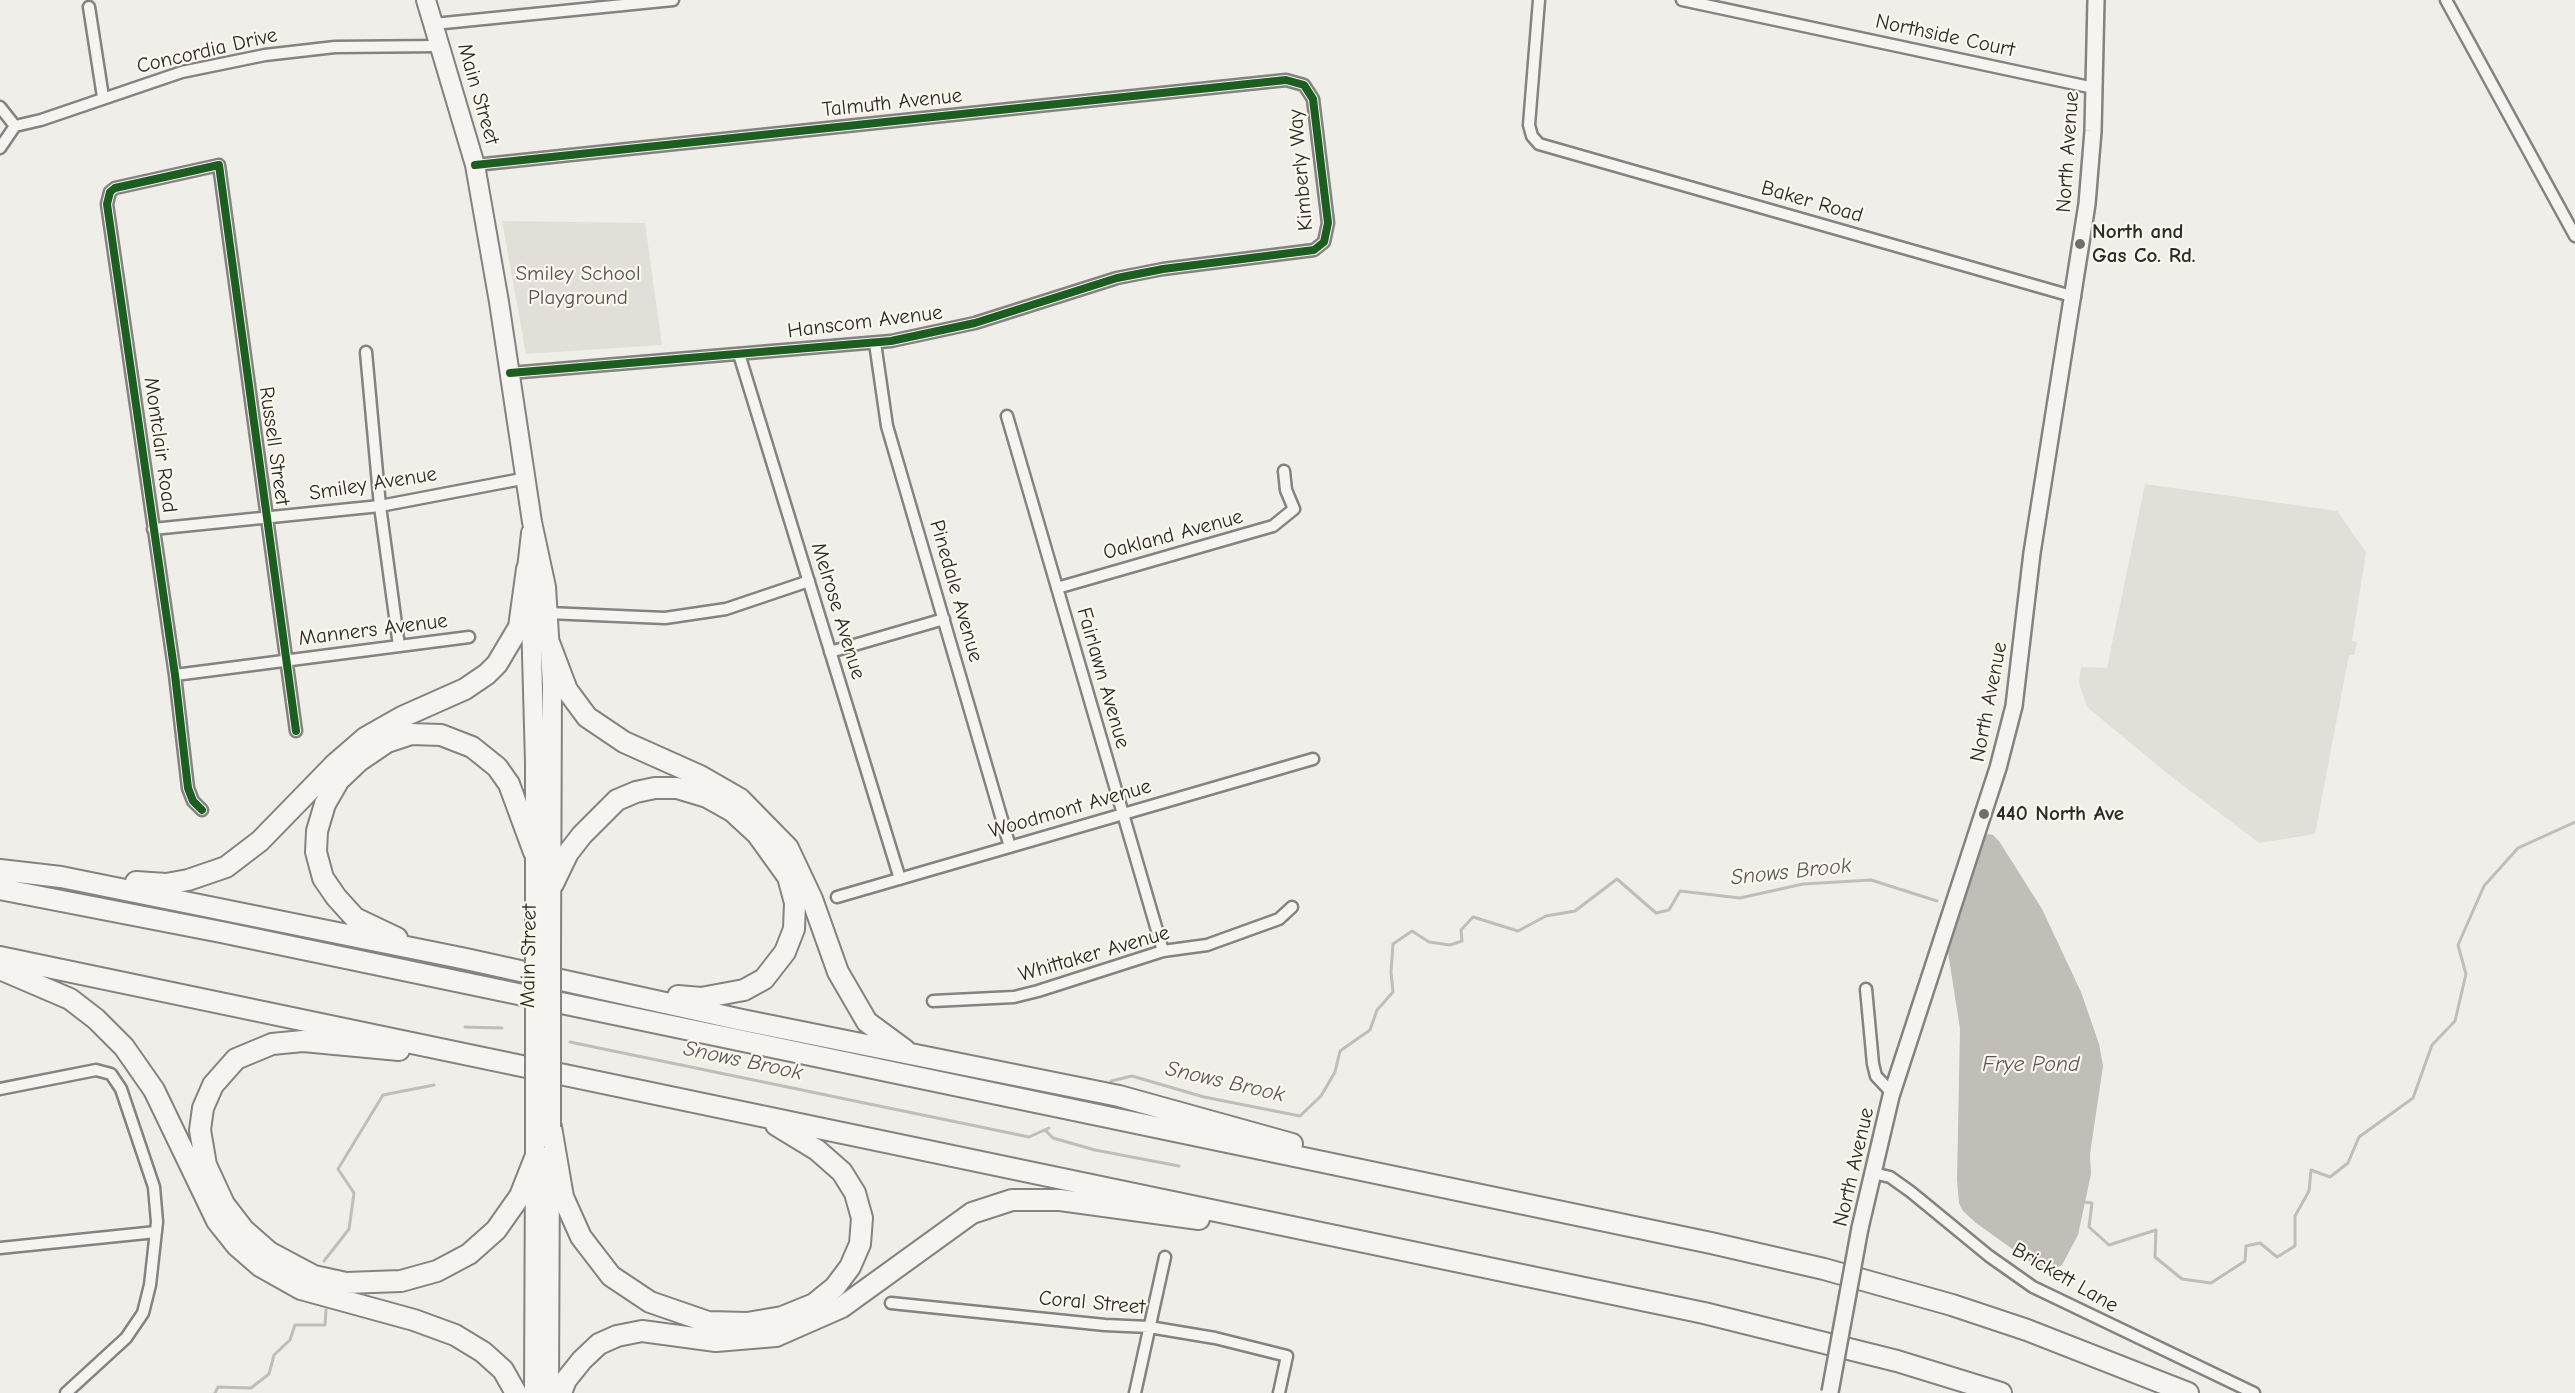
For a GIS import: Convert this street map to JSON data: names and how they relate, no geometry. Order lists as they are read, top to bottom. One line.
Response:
{"streets":{"main road":["Main Street","North Avenue"],"street":["Northside Court","Concordia Drive","Talmuth Avenue","Kimberly Way","Baker Road","Hanscom Avenue","Montclair Road","Russell Street","Smiley Avenue","Oakland Avenue","Pinedale Avenue","Melrose Avenue","Manners Avenue","Fairlawn Avenue","Woodmont Avenue","Whittaker Avenue","Brickett Lane","Coral Street"]},"crossings":[["Northside Court","North Avenue"],["Concordia Drive","Main Street"],["Main Street","Talmuth Avenue"],["Main Street","Hanscom Avenue"],["Main Street","Smiley Avenue"],["Talmuth Avenue","Kimberly Way"],["North Avenue","Baker Road"],["North Avenue","Brickett Lane"],["Kimberly Way","Hanscom Avenue"],["Hanscom Avenue","Pinedale Avenue"],["Hanscom Avenue","Melrose Avenue"],["Montclair Road","Russell Street"],["Montclair Road","Smiley Avenue"],["Montclair Road","Manners Avenue"],["Russell Street","Smiley Avenue"],["Russell Street","Manners Avenue"],["Oakland Avenue","Fairlawn Avenue"],["Pinedale Avenue","Woodmont Avenue"],["Melrose Avenue","Woodmont Avenue"],["Fairlawn Avenue","Woodmont Avenue"],["Fairlawn Avenue","Whittaker Avenue"]],"water":["Snows Brook","Frye Pond"],"parks":["Smiley School Playground"],"places":["North and Gas Co. Rd.","440 North Ave"]}
